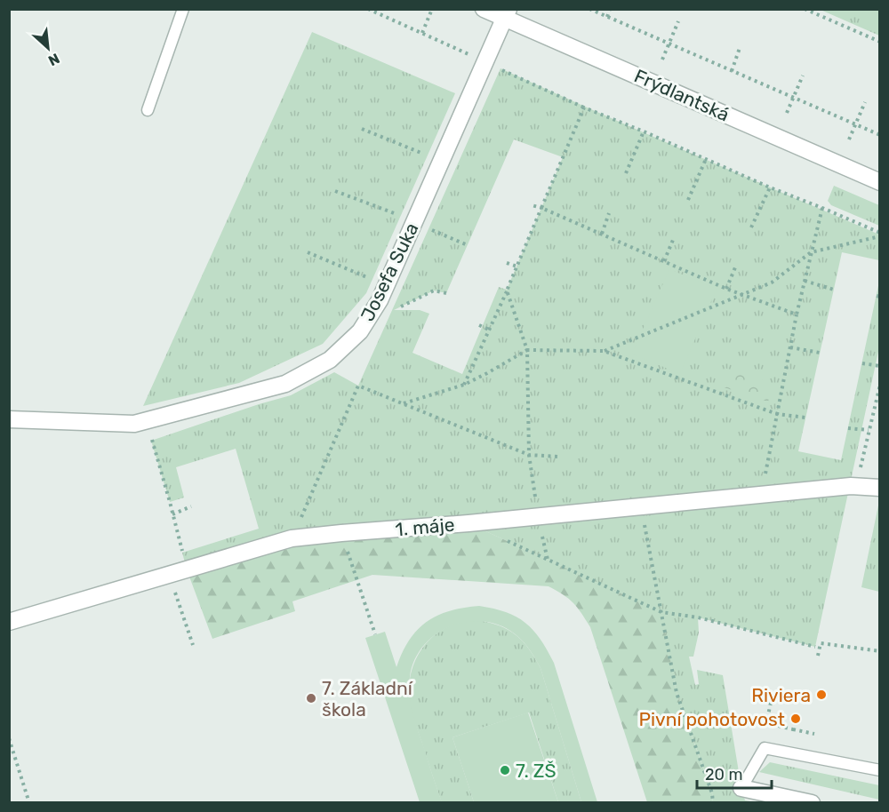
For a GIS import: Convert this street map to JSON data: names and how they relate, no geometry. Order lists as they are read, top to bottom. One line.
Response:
{"streets":{"street":["Frýdlantská","Josefa Suka","1. máje"]},"crossings":[["Frýdlantská","Josefa Suka"]],"places":["Riviera","7. Základní škola","Pivní pohotovost","7. ZŠ"],"scale_bar":"20 m","north":"bottom right"}
